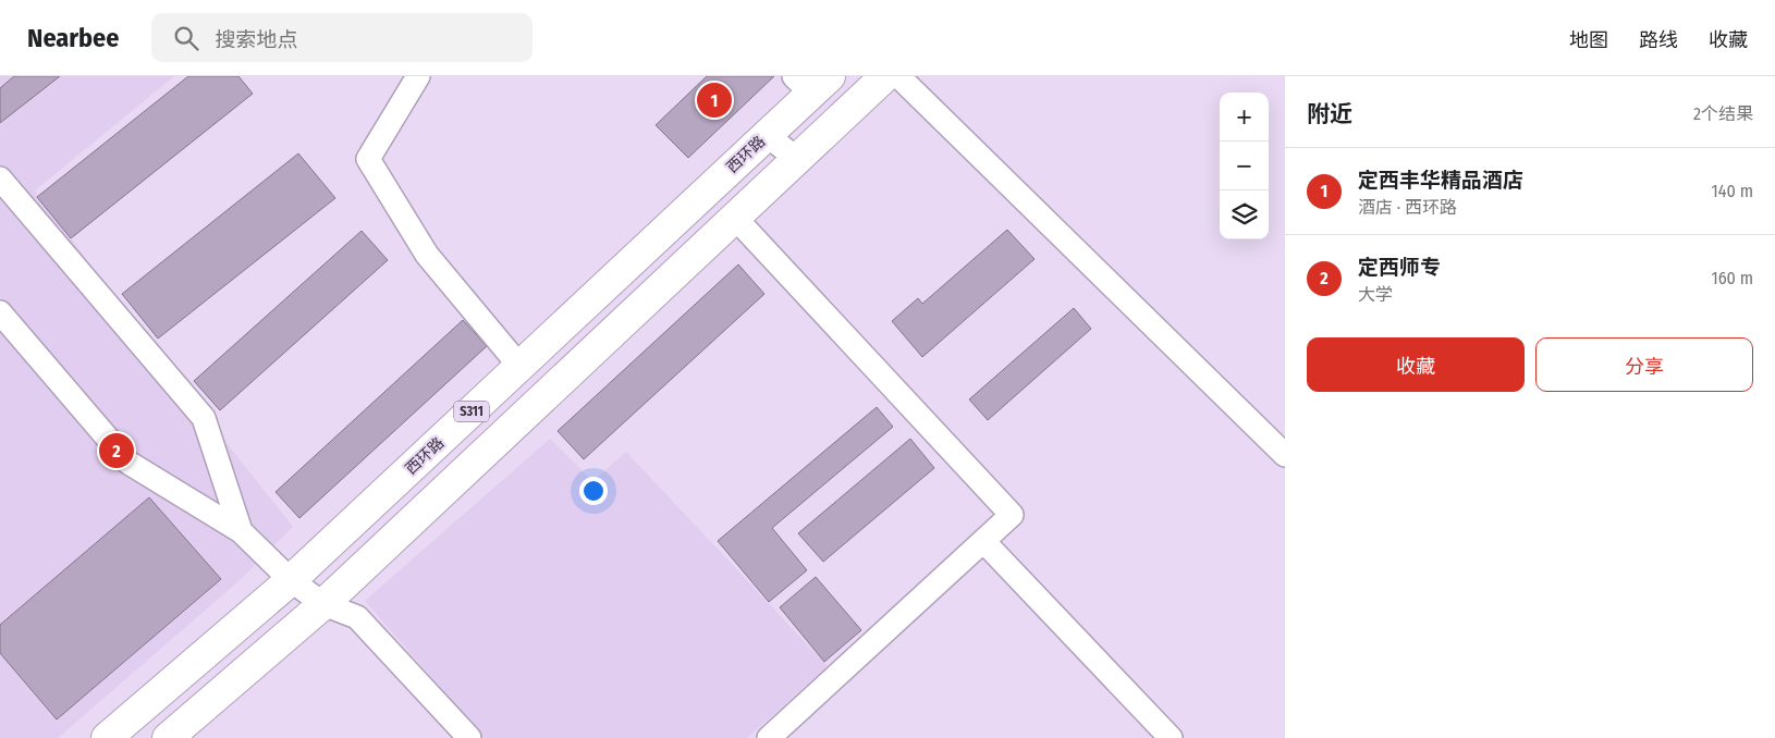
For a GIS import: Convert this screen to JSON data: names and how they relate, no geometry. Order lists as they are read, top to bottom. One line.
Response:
{"streets":{"main road":["西环路","S311"]},"page":{"header":"Nearbee","search":"搜索地点","nav":["地图","路线","收藏"],"heading":["附近","2个结果"],"pins":["1","2"],"map_buttons":["+","−"],"list":[{"mark":"1","name":"定西丰华精品酒店","note":"酒店 · 西环路","value":"140 m"},{"mark":"2","name":"定西师专","note":"大学","value":"160 m"}],"buttons":["收藏","分享"]}}
